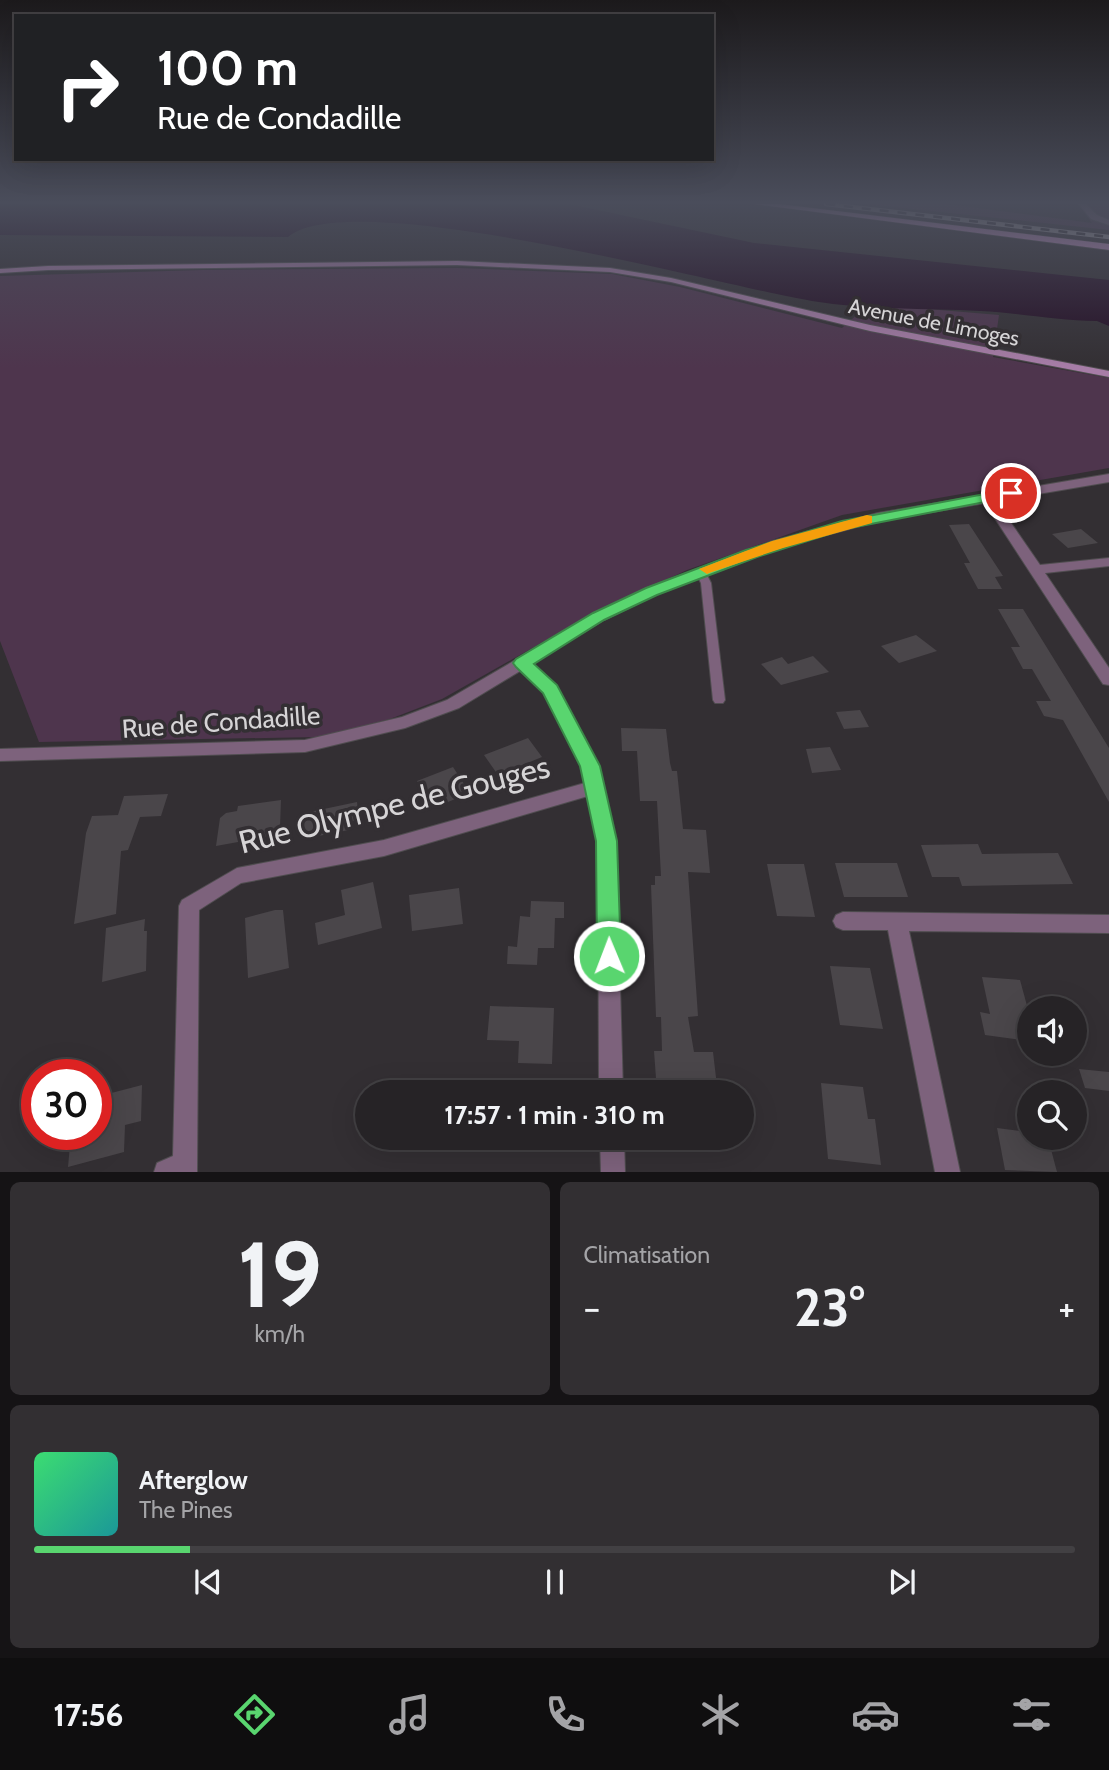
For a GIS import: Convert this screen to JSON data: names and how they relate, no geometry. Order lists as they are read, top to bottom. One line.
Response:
{"streets":{"main road":["Avenue de Limoges"],"street":["Rue de Condadille","Rue Olympe de Gouges"]},"crossings":[["Rue de Condadille","Rue Olympe de Gouges"]],"page":{"turn":["100 m","Rue de Condadille"],"limit":"30","trip":"17:57 · 1 min · 310 m","tile":[["19","km/h"],"Climatisation"],"heat":["−","23°","+"],"song":["Afterglow","The Pines"],"tabs":"17:56"}}
